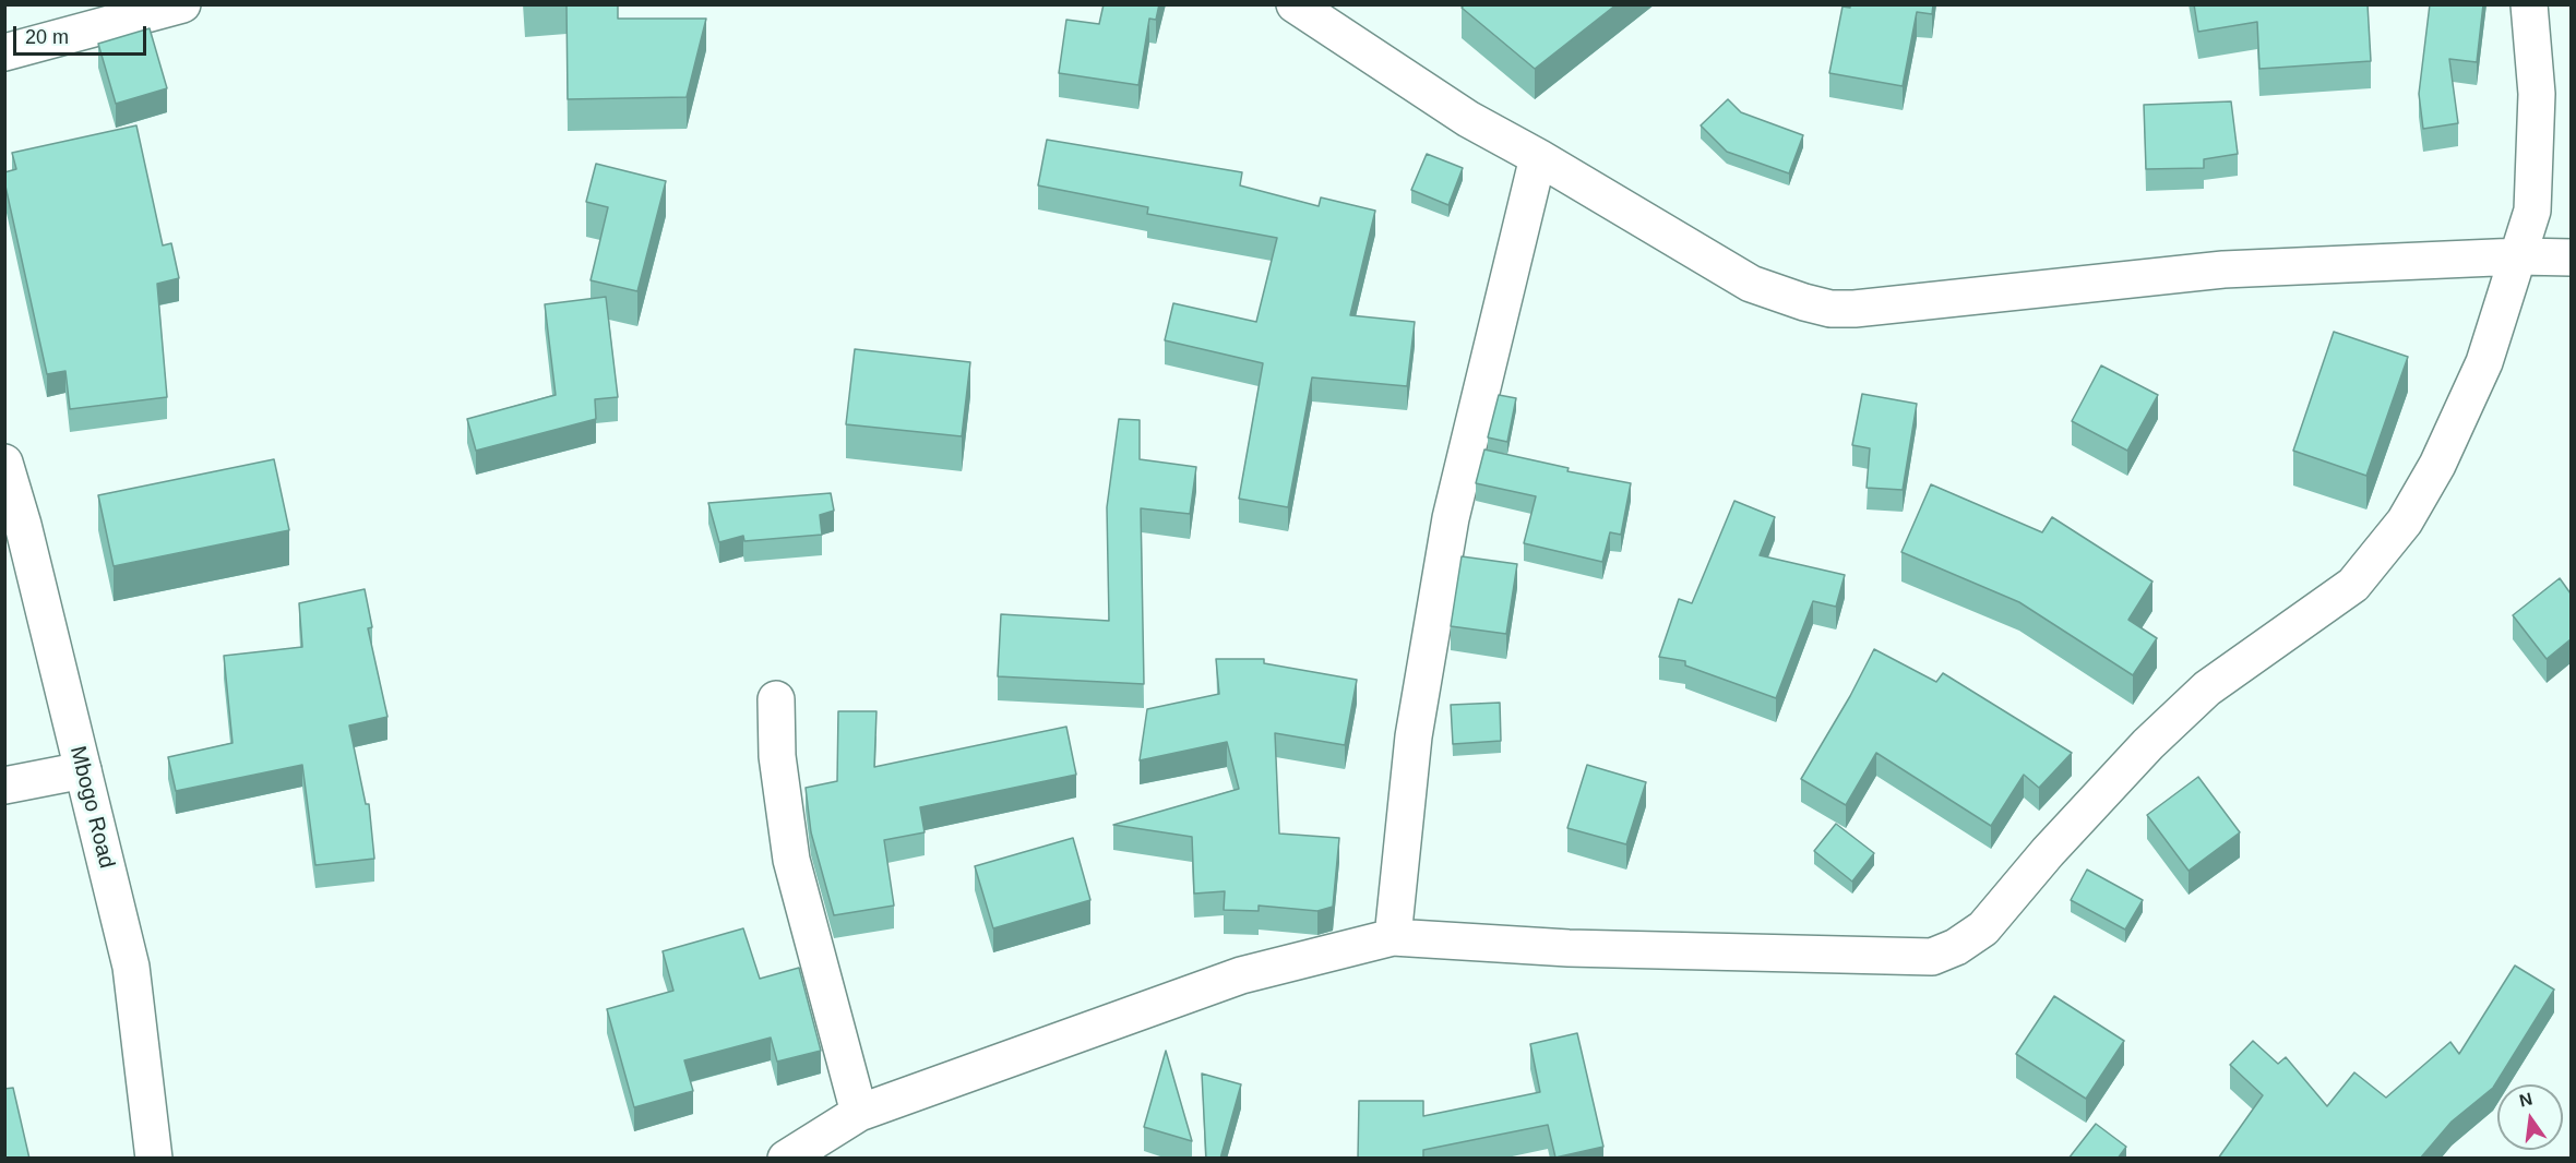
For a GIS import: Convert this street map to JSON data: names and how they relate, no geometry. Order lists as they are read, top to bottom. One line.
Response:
{"streets":{"street":["Mbogo Road"]},"scale_bar":"20 m","north":"top"}
